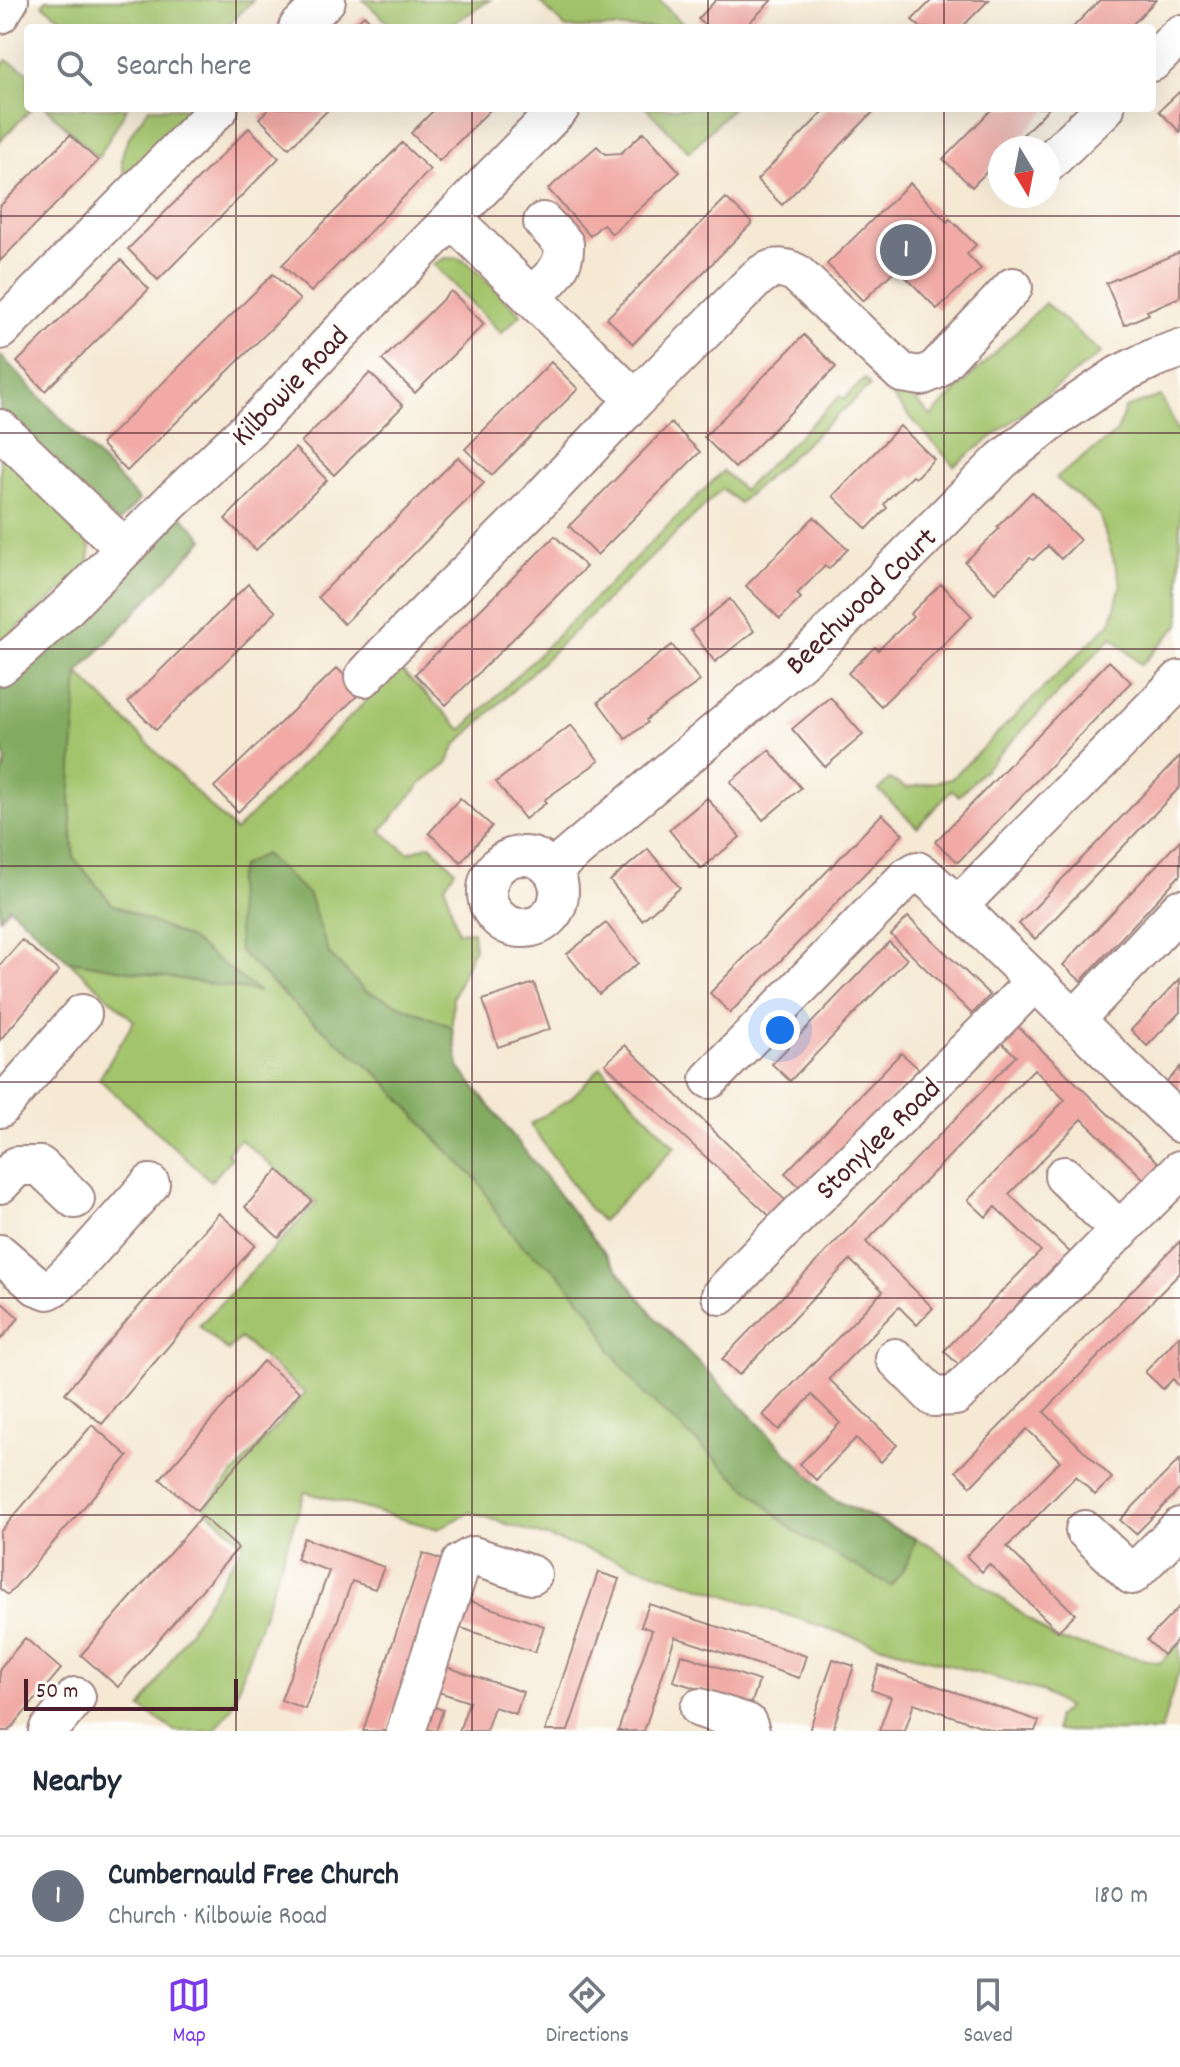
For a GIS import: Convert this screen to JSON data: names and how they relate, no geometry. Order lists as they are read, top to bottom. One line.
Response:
{"streets":{"street":["Kilbowie Road","Beechwood Court","Stonylee Road"]},"scale_bar":"50 m","north":"bottom","page":{"search":"Search here","pins":"1","scale":"50 m","heading":"Nearby","list":[{"mark":"1","name":"Cumbernauld Free Church","note":"Church · Kilbowie Road","value":"180 m"}],"nav":["Map","Directions","Saved"]}}
